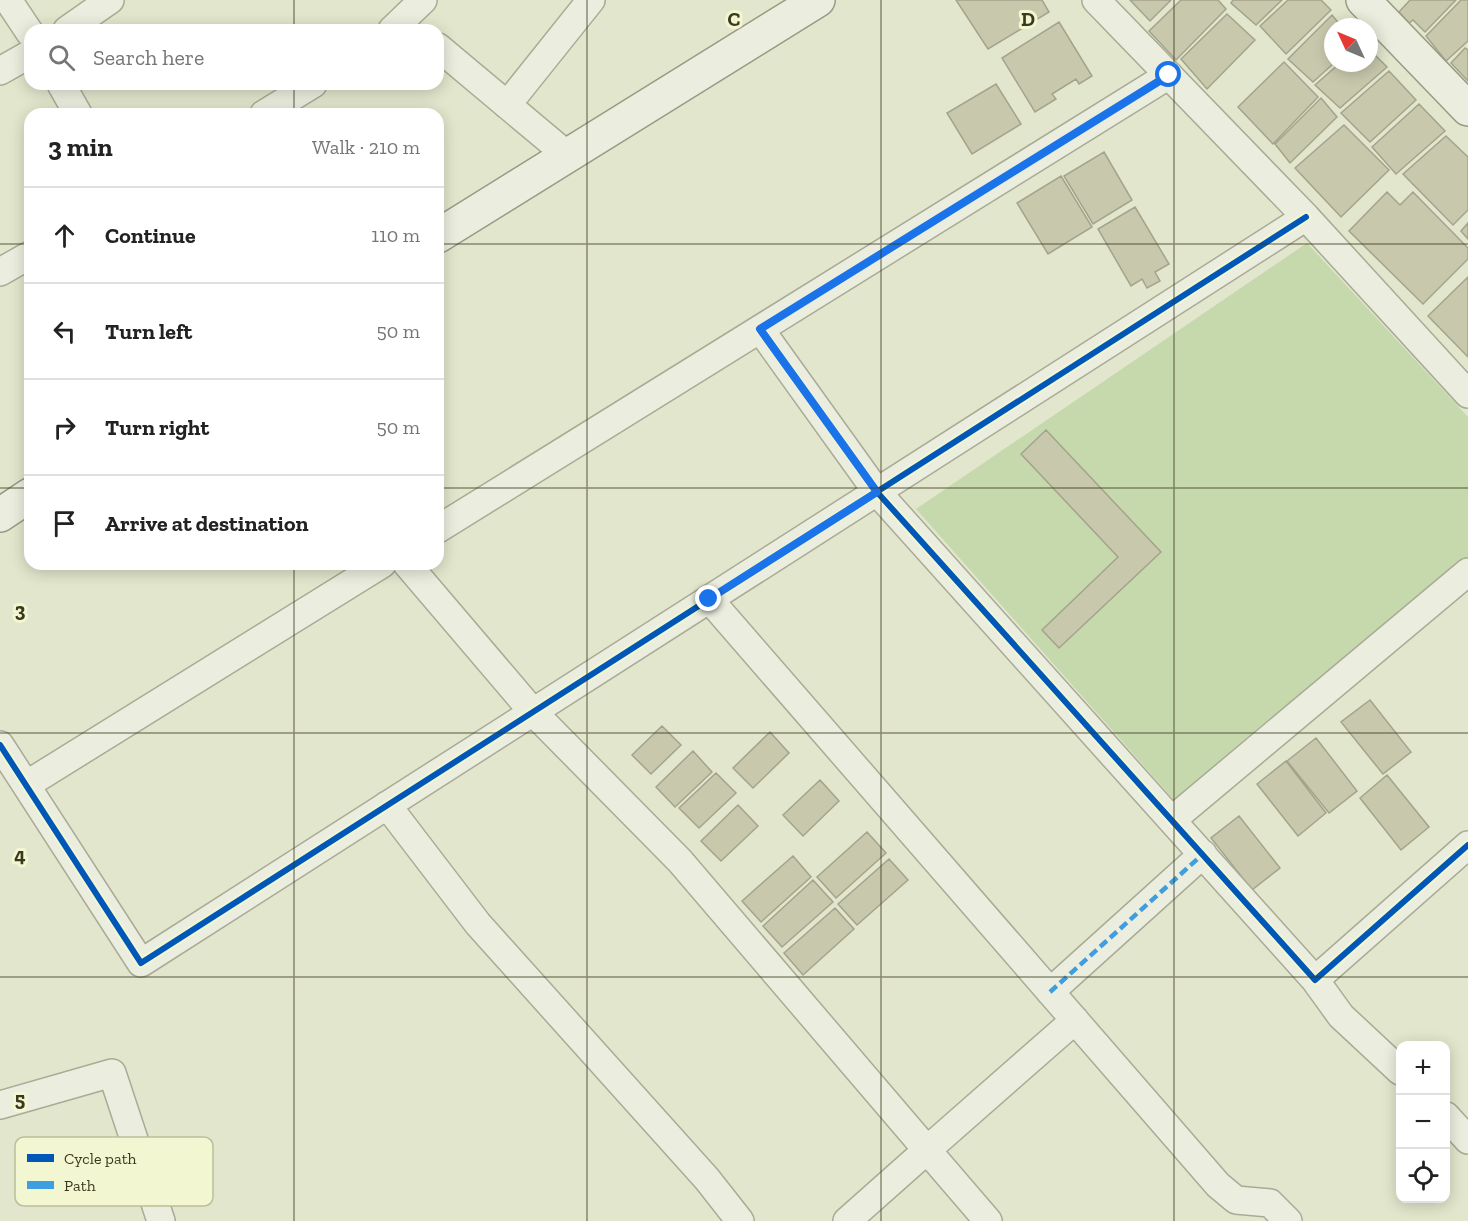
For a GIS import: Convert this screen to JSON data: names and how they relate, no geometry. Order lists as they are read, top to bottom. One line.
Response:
{"legend":["Cycle path","Path"],"north":"top left","page":{"search":"Search here","heading":["3 min","Walk · 210 m"],"list":[["Continue","110 m"],["Turn left","50 m"],["Turn right","50 m"],"Arrive at destination"],"map_buttons":["+","−"]},"grid":{"columns":["C","D"],"rows":["3","4","5"]}}
